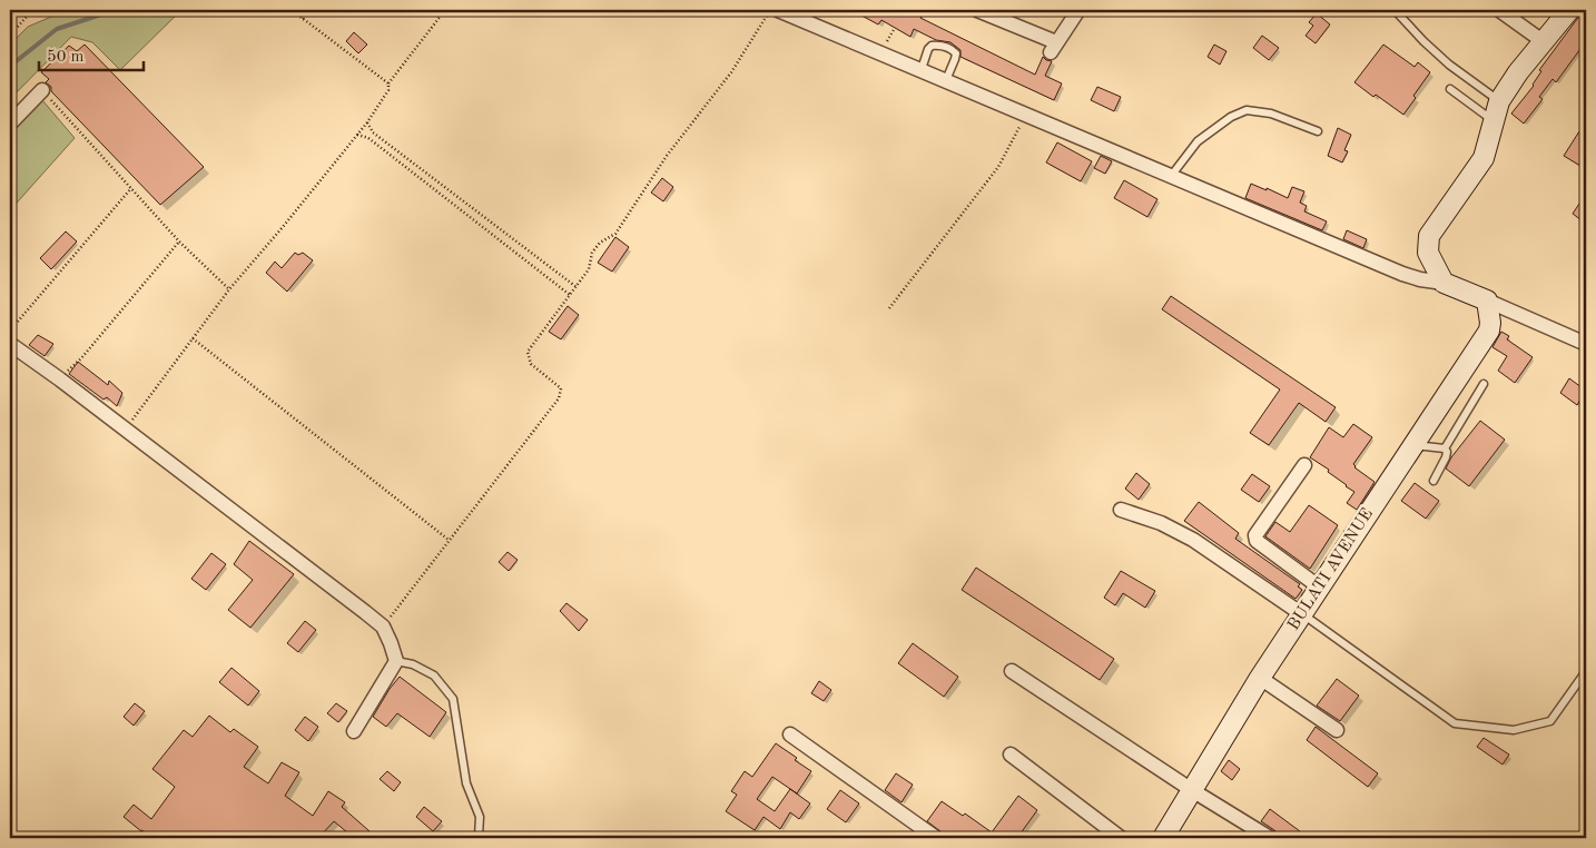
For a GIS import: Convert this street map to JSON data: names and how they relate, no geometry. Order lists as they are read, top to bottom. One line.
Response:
{"streets":{"street":["BULATI AVENUE"]},"scale_bar":"50 m"}
